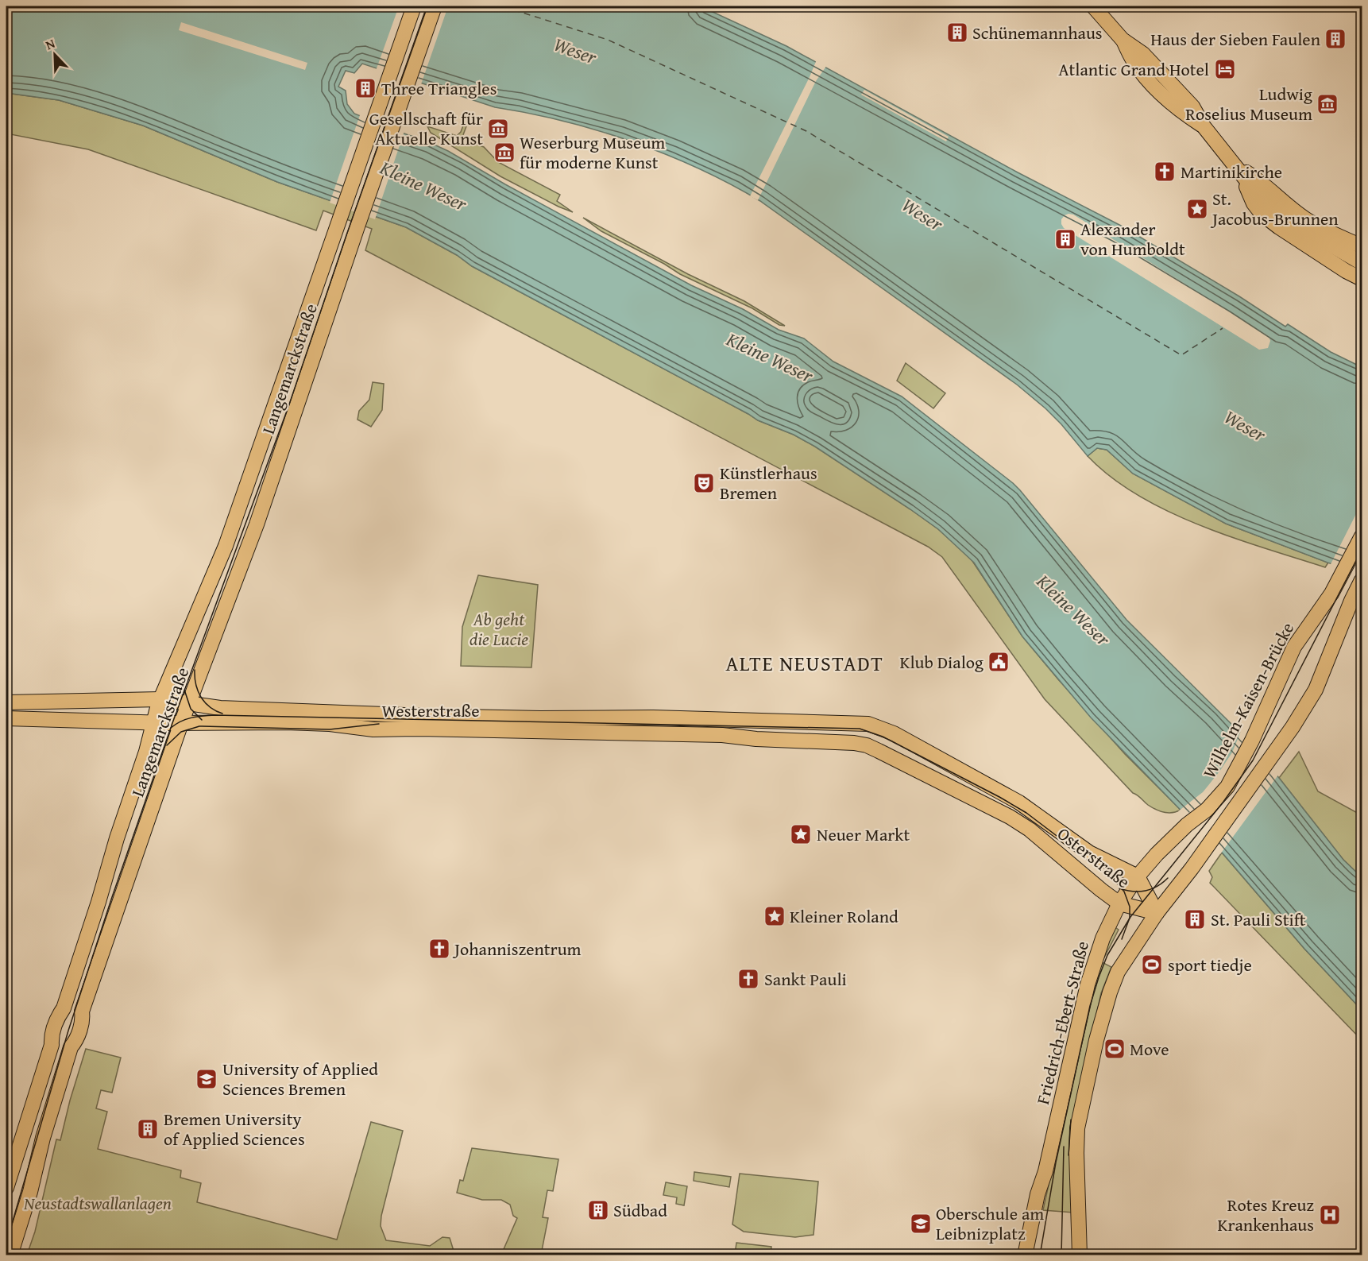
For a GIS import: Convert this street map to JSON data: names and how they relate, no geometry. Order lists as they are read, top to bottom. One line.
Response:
{"streets":{"main road":["Langemarckstraße","Wilhelm-Kaisen-Brücke","Westerstraße","Osterstraße","Friedrich-Ebert-Straße"]},"crossings":[["Langemarckstraße","Westerstraße"],["Wilhelm-Kaisen-Brücke","Friedrich-Ebert-Straße"],["Westerstraße","Osterstraße"],["Osterstraße","Friedrich-Ebert-Straße"]],"districts":["ALTE NEUSTADT"],"water":["Weser","Kleine Weser"],"parks":["Ab geht die Lucie","Neustadtswallanlagen"],"places":{"building":["Schünemannhaus","Haus der Sieben Faulen","Three Triangles","Alexander von Humboldt","St. Pauli Stift","Bremen University of Applied Sciences","Südbad"],"hotel":["Atlantic Grand Hotel"],"museum":["Ludwig Roselius Museum","Gesellschaft für Aktuelle Kunst","Weserburg Museum für moderne Kunst"],"church":["Martinikirche","Johanniszentrum","Sankt Pauli"],"place":["St. Jacobus-Brunnen","Neuer Markt","Kleiner Roland"],"theatre":["Künstlerhaus Bremen"],"public building":["Klub Dialog"],"sports":["sport tiedje","Move"],"school or university":["University of Applied Sciences Bremen","Oberschule am Leibnizplatz"],"hospital":["Rotes Kreuz Krankenhaus"]},"north":"top left"}
